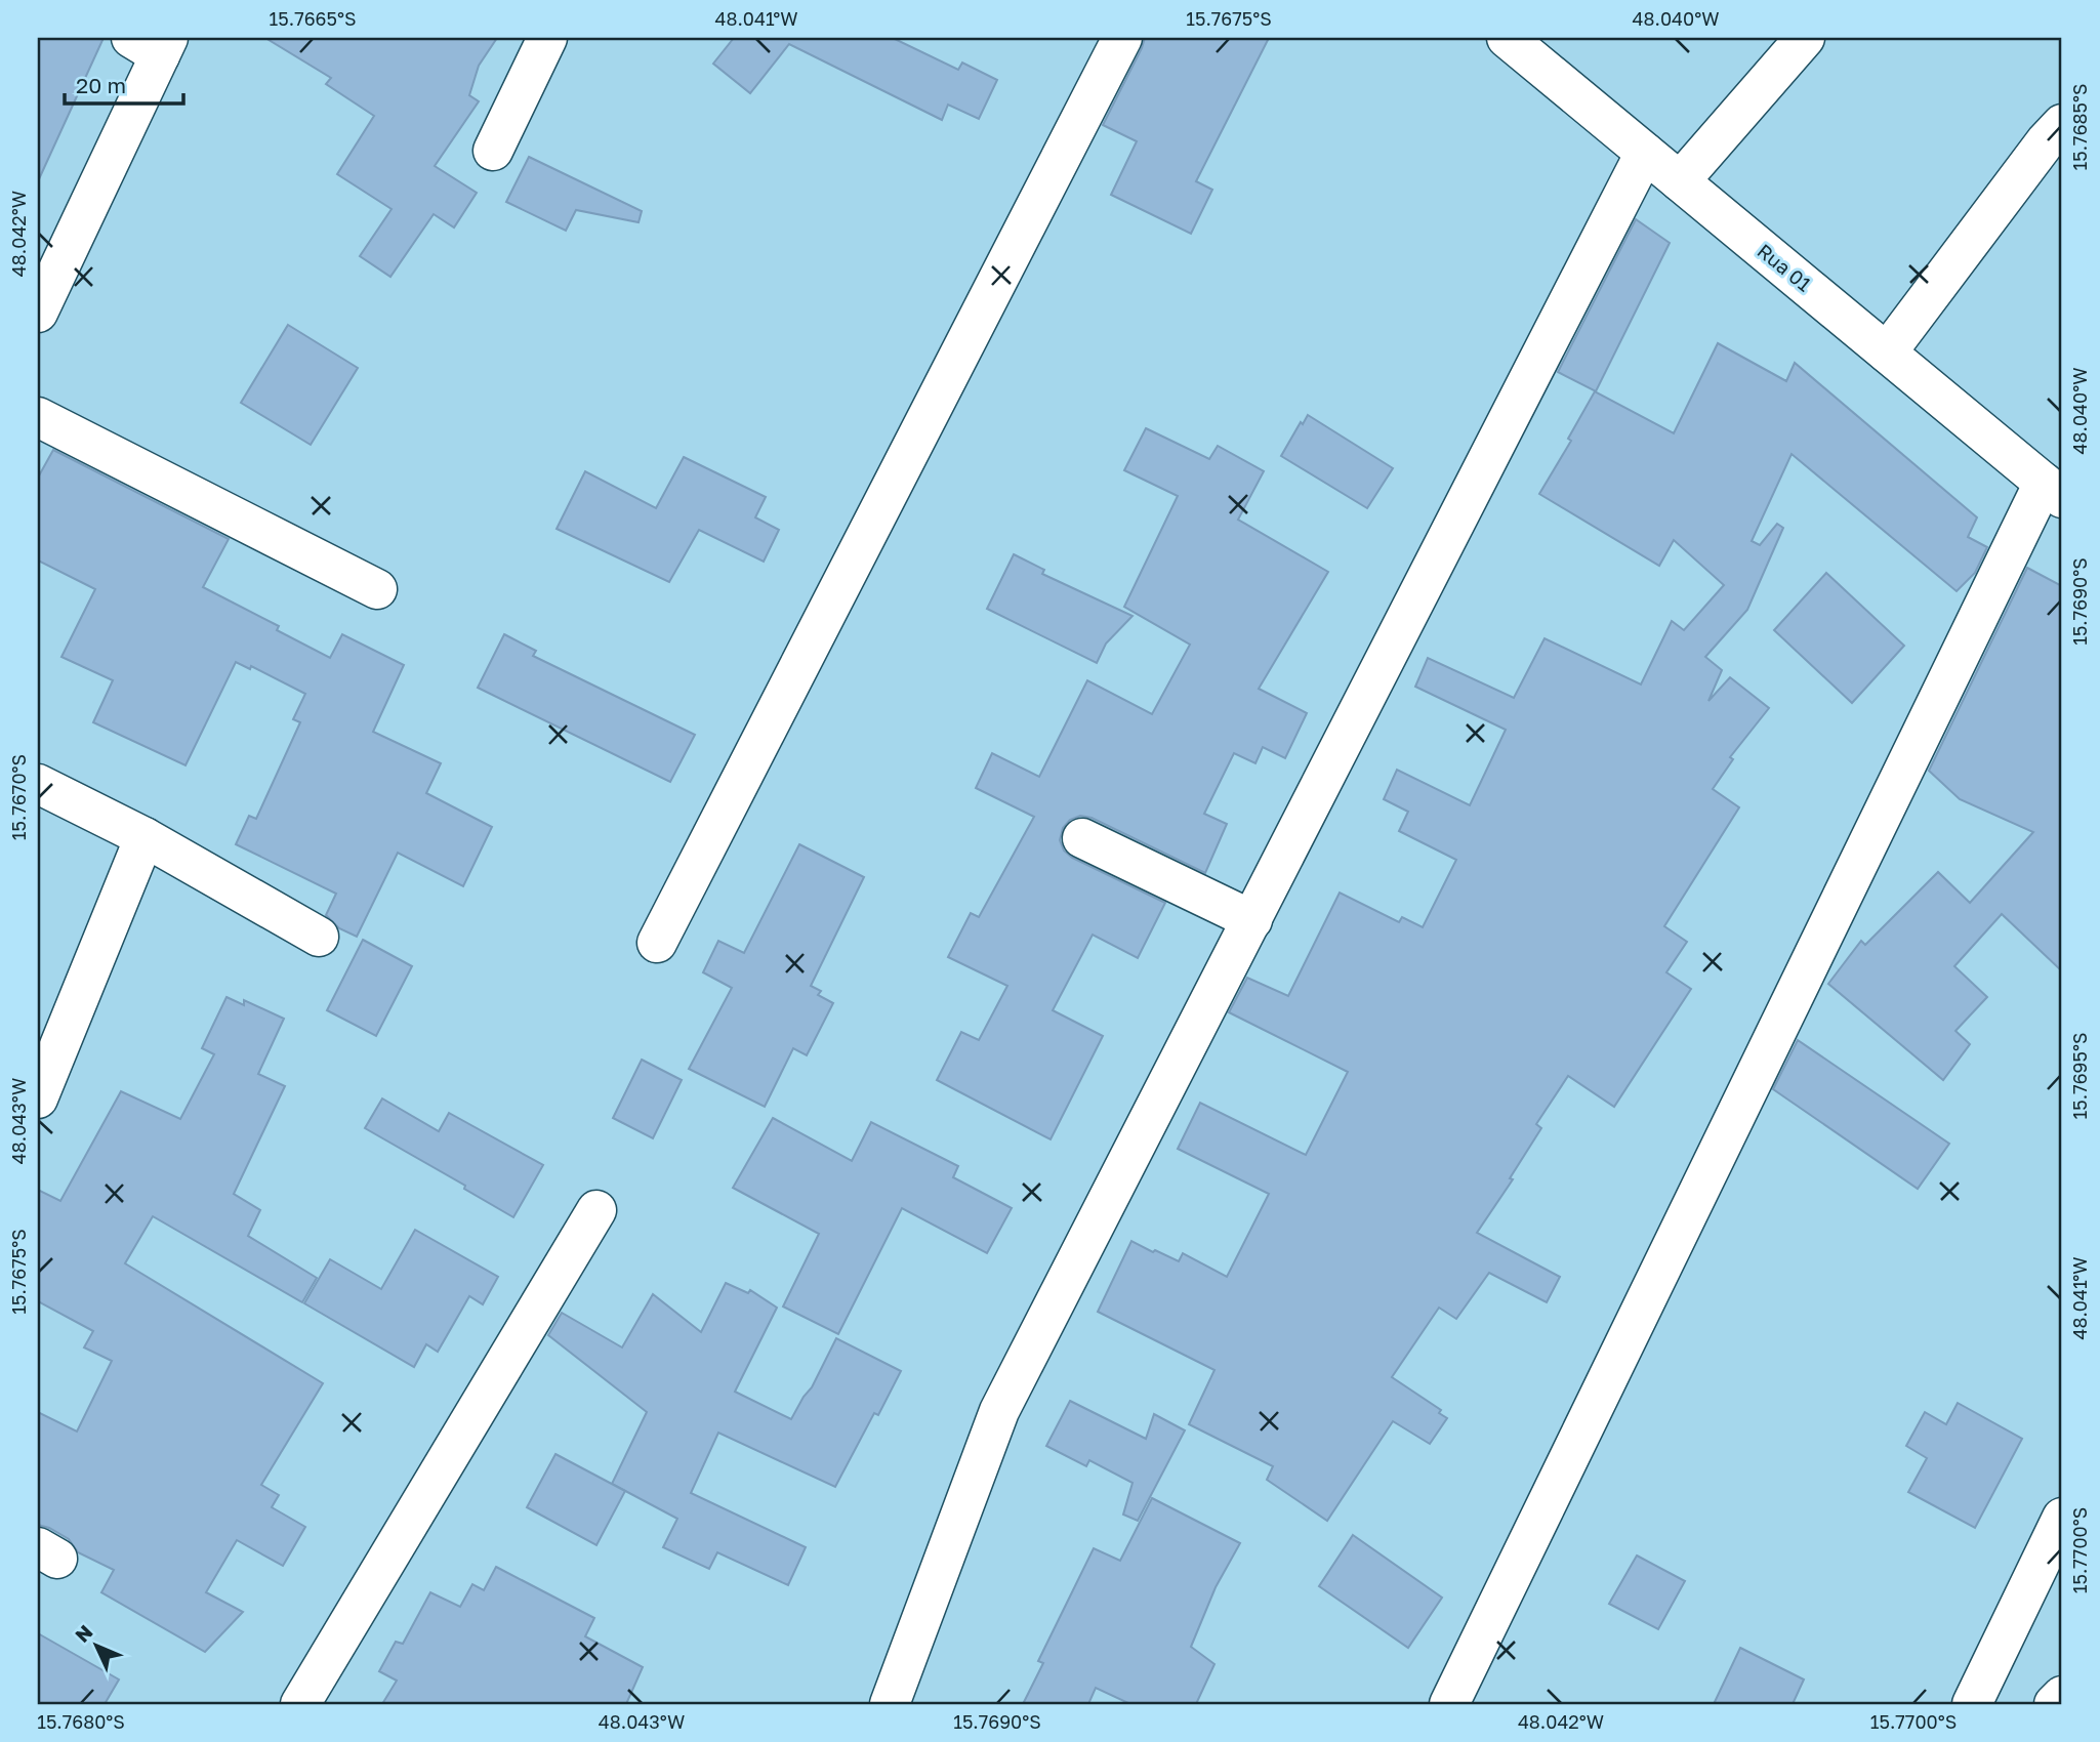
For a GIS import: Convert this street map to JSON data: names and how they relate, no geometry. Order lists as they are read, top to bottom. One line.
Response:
{"streets":{"street":["Rua 01"]},"scale_bar":"20 m","north":"top left","coordinates":["15.7665°S","48.041°W","15.7675°S","48.040°W","15.7685°S","48.042°W","15.7690°S","15.7670°S","15.7695°S","48.043°W","15.7700°S","15.7680°S"]}
